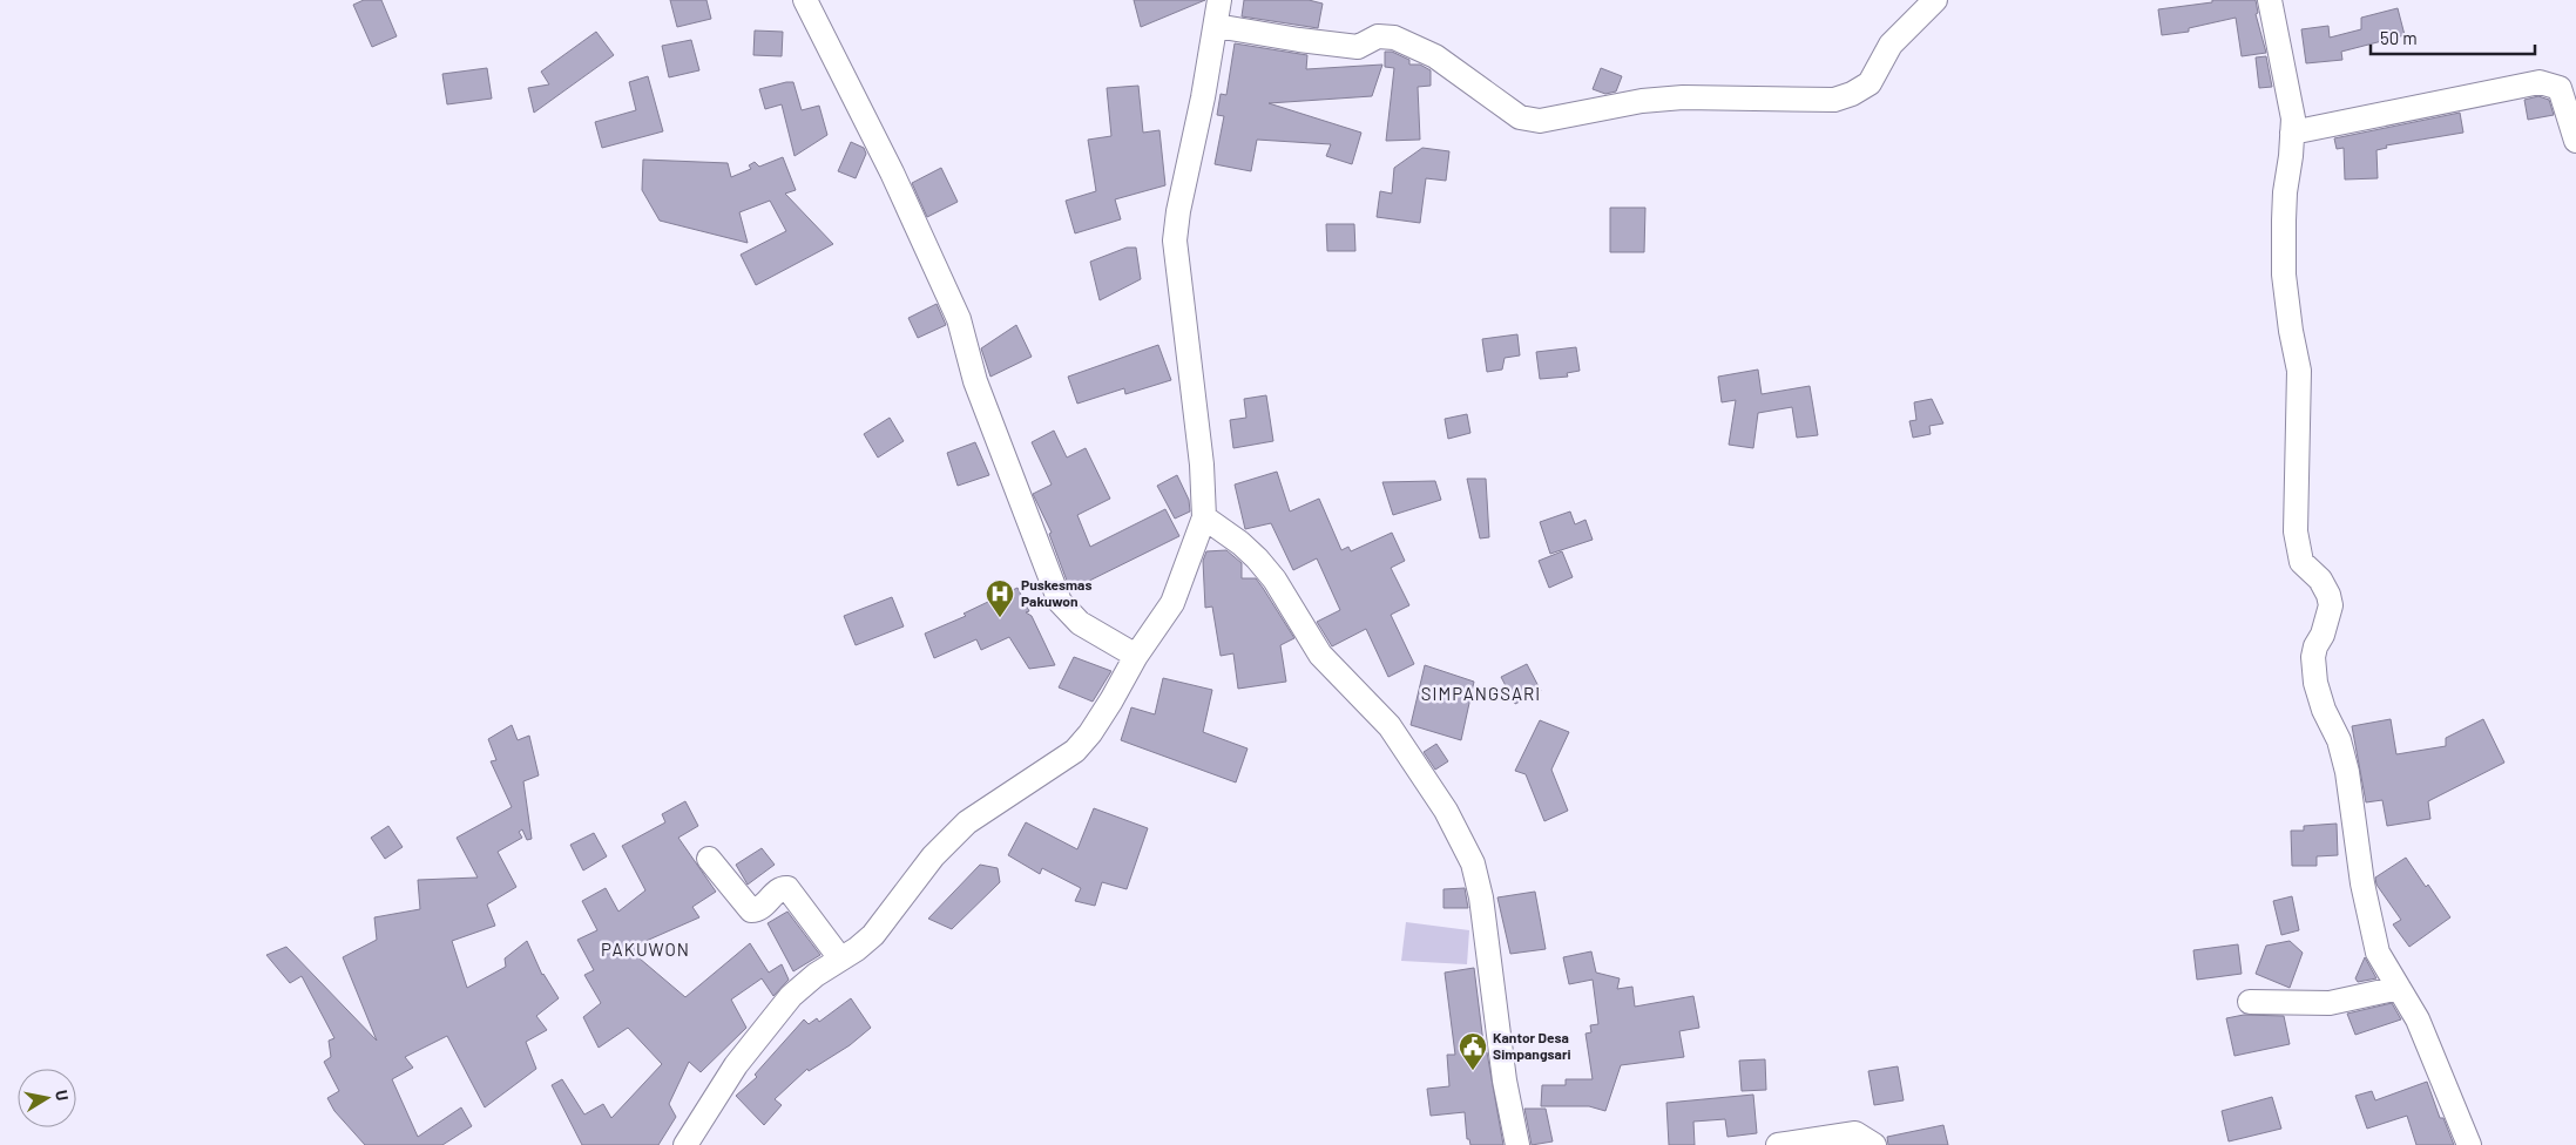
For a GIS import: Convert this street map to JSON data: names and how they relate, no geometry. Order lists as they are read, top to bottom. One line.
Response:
{"districts":["SIMPANGSARI","PAKUWON"],"places":{"hospital":["Puskesmas Pakuwon"],"public building":["Kantor Desa Simpangsari"]},"scale_bar":"50 m","north":"right"}
